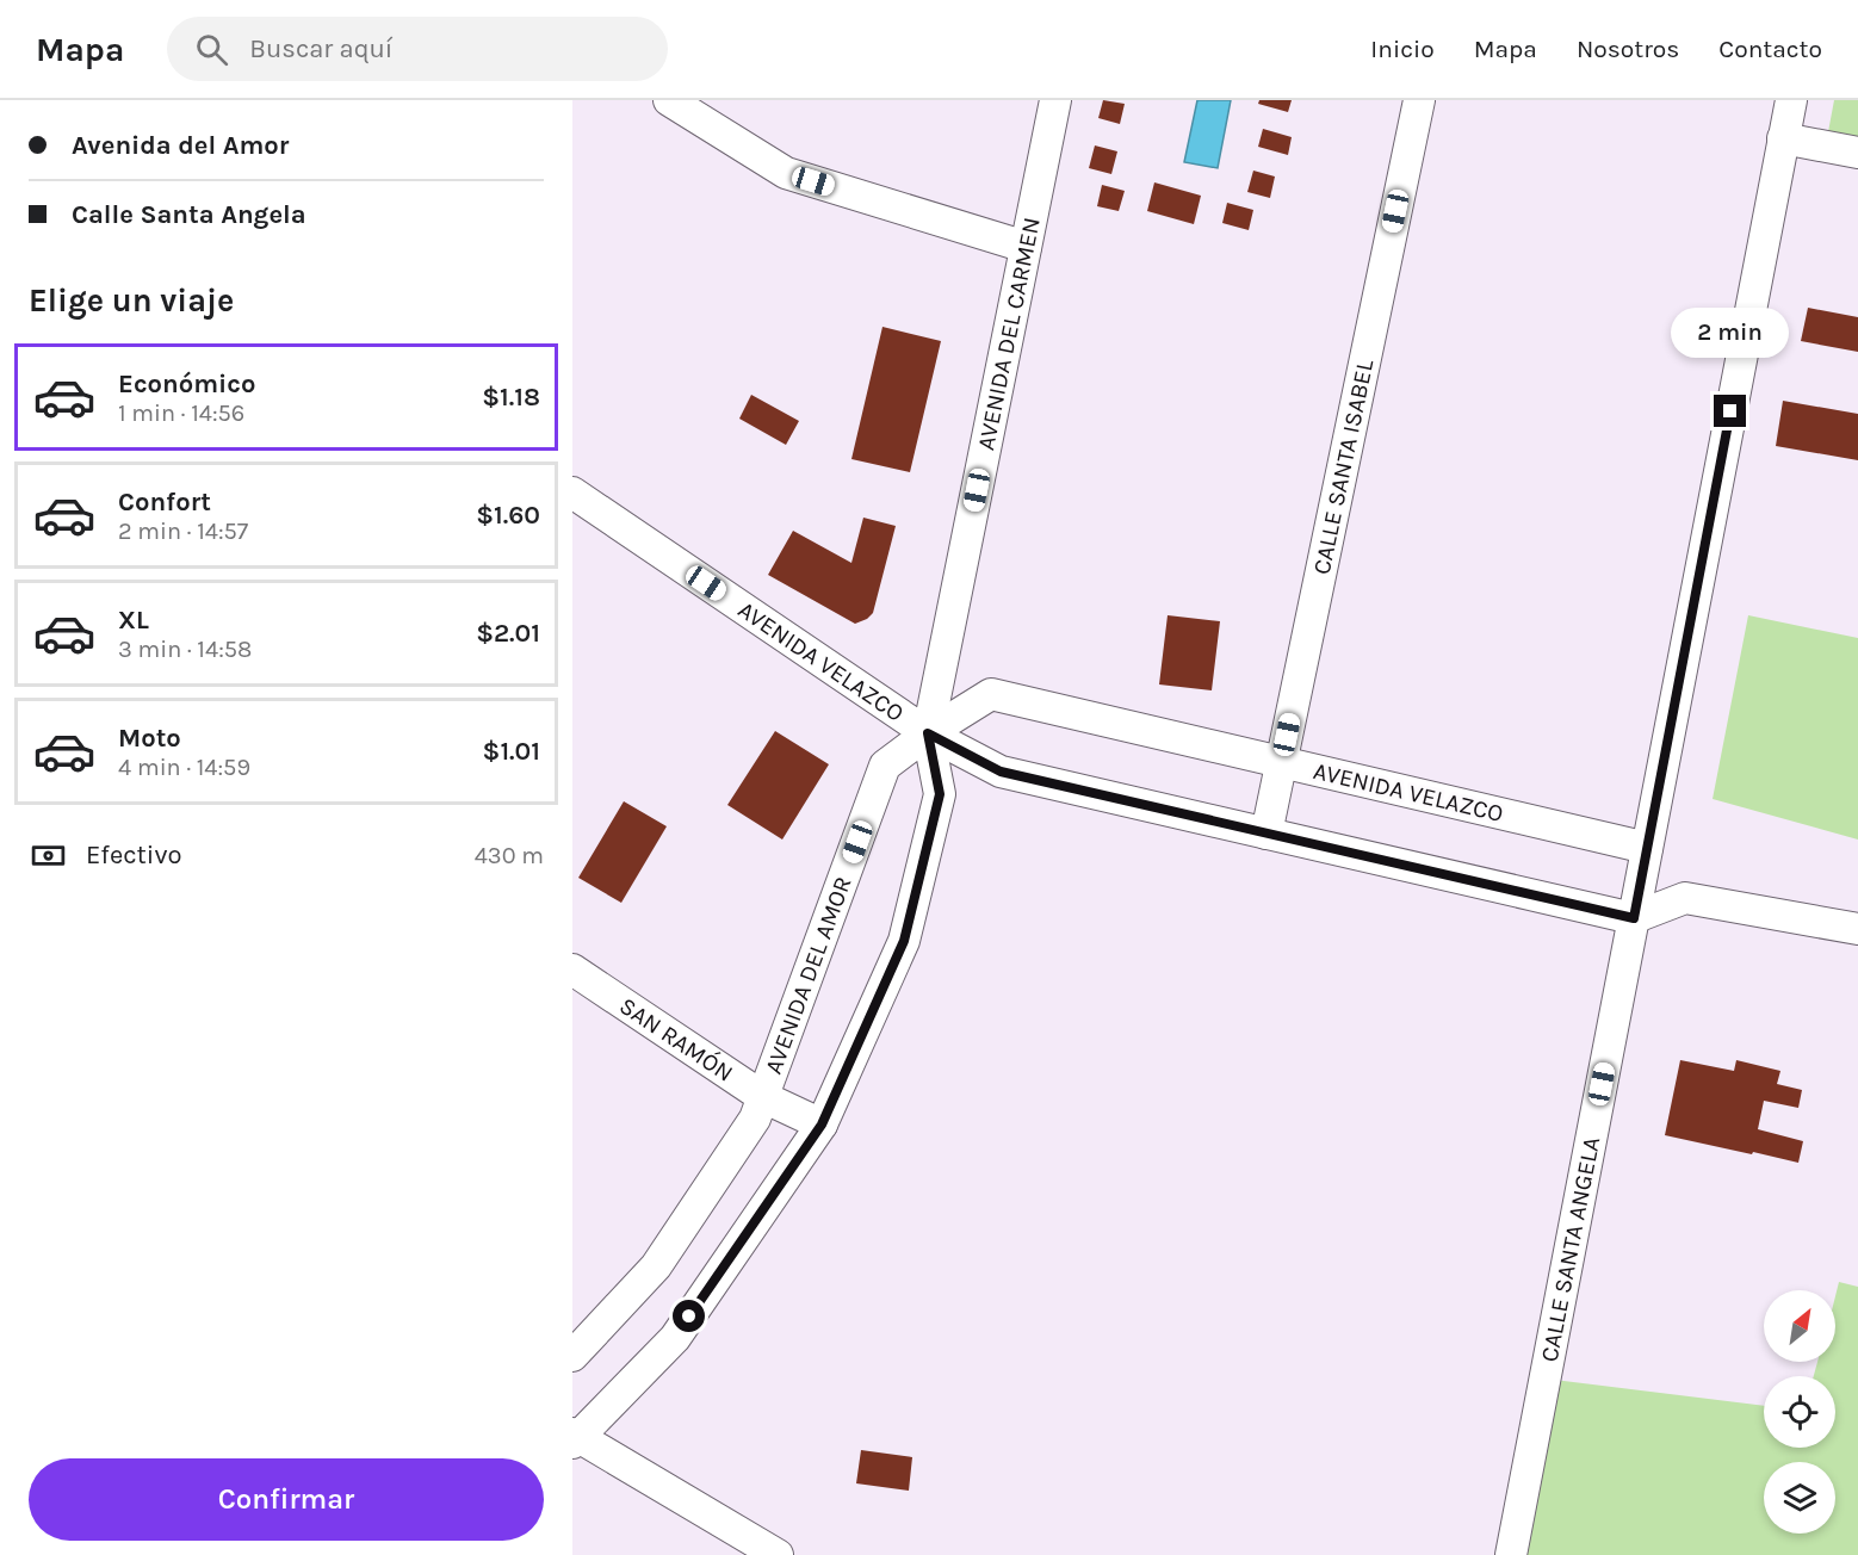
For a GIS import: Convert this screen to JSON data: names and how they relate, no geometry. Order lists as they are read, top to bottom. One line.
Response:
{"streets":{"street":["AVENIDA DEL CARMEN","CALLE SANTA ISABEL","AVENIDA VELAZCO","AVENIDA DEL AMOR","SAN RAMÓN","CALLE SANTA ANGELA"]},"crossings":[["AVENIDA DEL CARMEN","AVENIDA VELAZCO"],["AVENIDA DEL CARMEN","AVENIDA DEL AMOR"],["CALLE SANTA ISABEL","AVENIDA VELAZCO"],["AVENIDA VELAZCO","AVENIDA DEL AMOR"],["AVENIDA VELAZCO","CALLE SANTA ANGELA"],["AVENIDA DEL AMOR","SAN RAMÓN"]],"north":"top right","page":{"header":"Mapa","search":"Buscar aquí","nav":["Inicio","Mapa","Nosotros","Contacto"],"banner":["Avenida del Amor","Calle Santa Angela"],"heading":"Elige un viaje","bubble":"2 min","list":[{"name":"Económico","note":"1 min · 14:56","value":"$1.18"},{"name":"Confort","note":"2 min · 14:57","value":"$1.60"},{"name":"XL","note":"3 min · 14:58","value":"$2.01"},{"name":"Moto","note":"4 min · 14:59","value":"$1.01"}],"pay":["Efectivo","430 m"],"buttons":"Confirmar"}}
